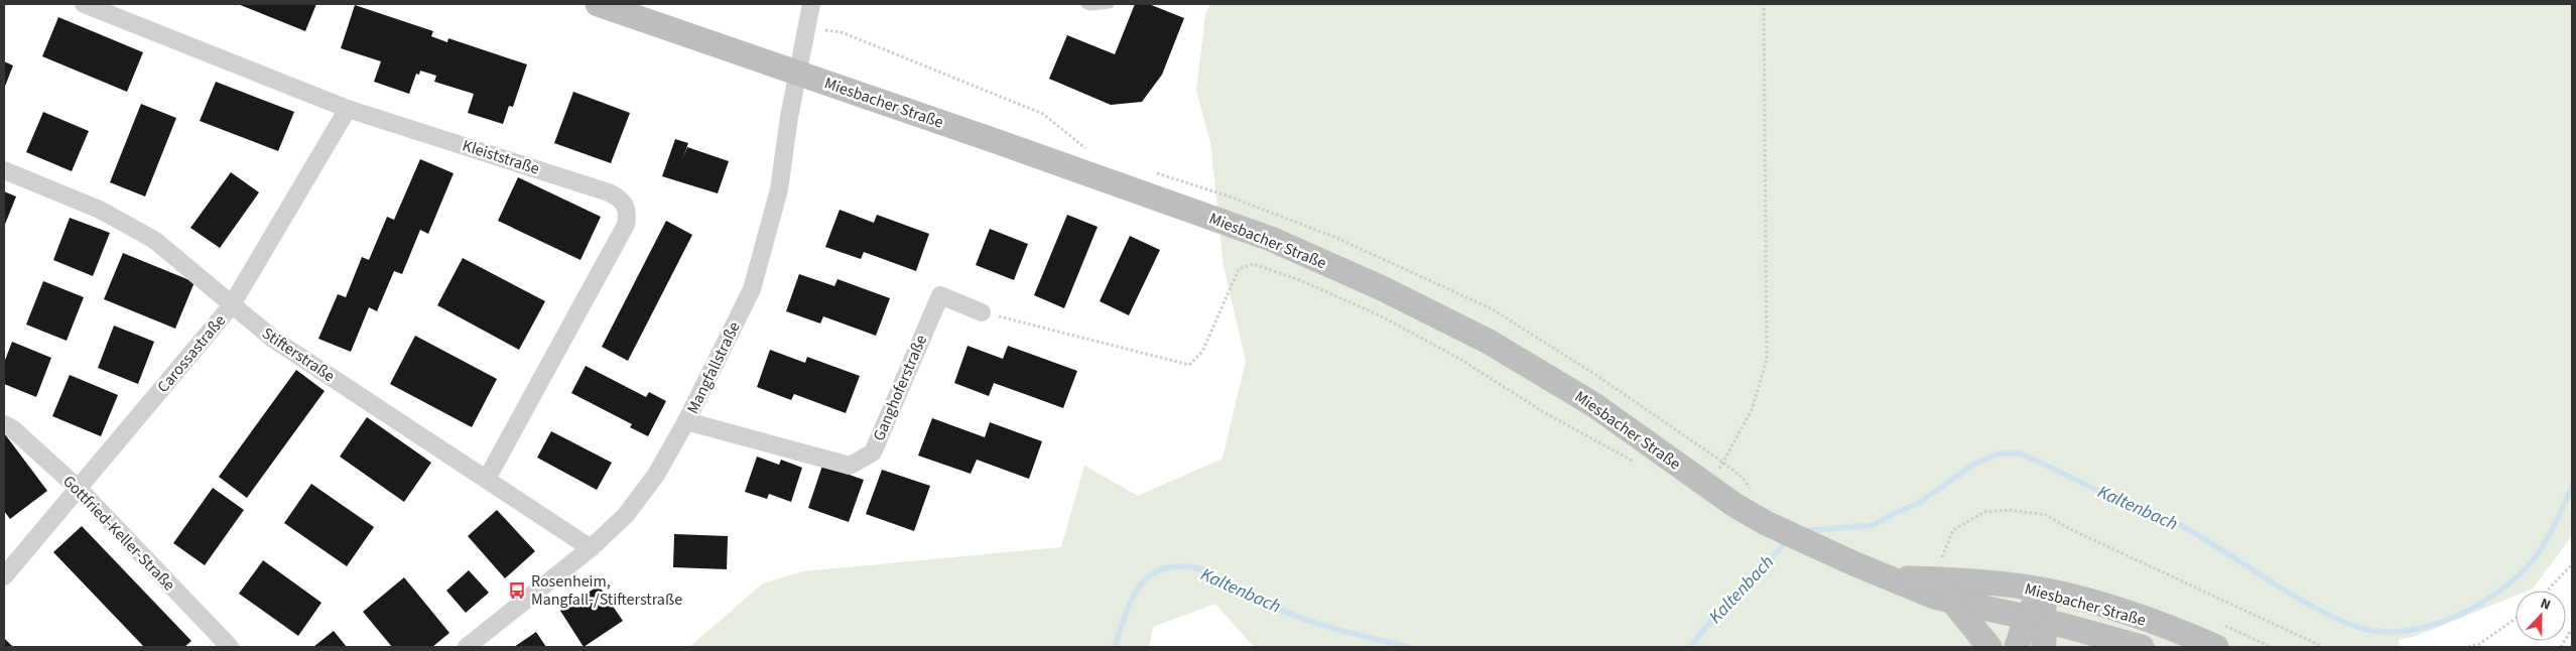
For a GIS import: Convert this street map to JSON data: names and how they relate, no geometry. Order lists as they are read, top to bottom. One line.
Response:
{"streets":{"main road":["Miesbacher Straße"],"street":["Kleiststraße","Carossastraße","Stifterstraße","Mangfallstraße","Ganghoferstraße","Gottfried-Keller-Straße"]},"crossings":[["Miesbacher Straße","Mangfallstraße"],["Kleiststraße","Carossastraße"],["Kleiststraße","Stifterstraße"],["Carossastraße","Stifterstraße"],["Carossastraße","Gottfried-Keller-Straße"],["Stifterstraße","Mangfallstraße"],["Mangfallstraße","Ganghoferstraße"]],"water":["Kaltenbach"],"places":{"bus stop":["Rosenheim, Mangfall-/Stifterstraße"]},"north":"top"}
